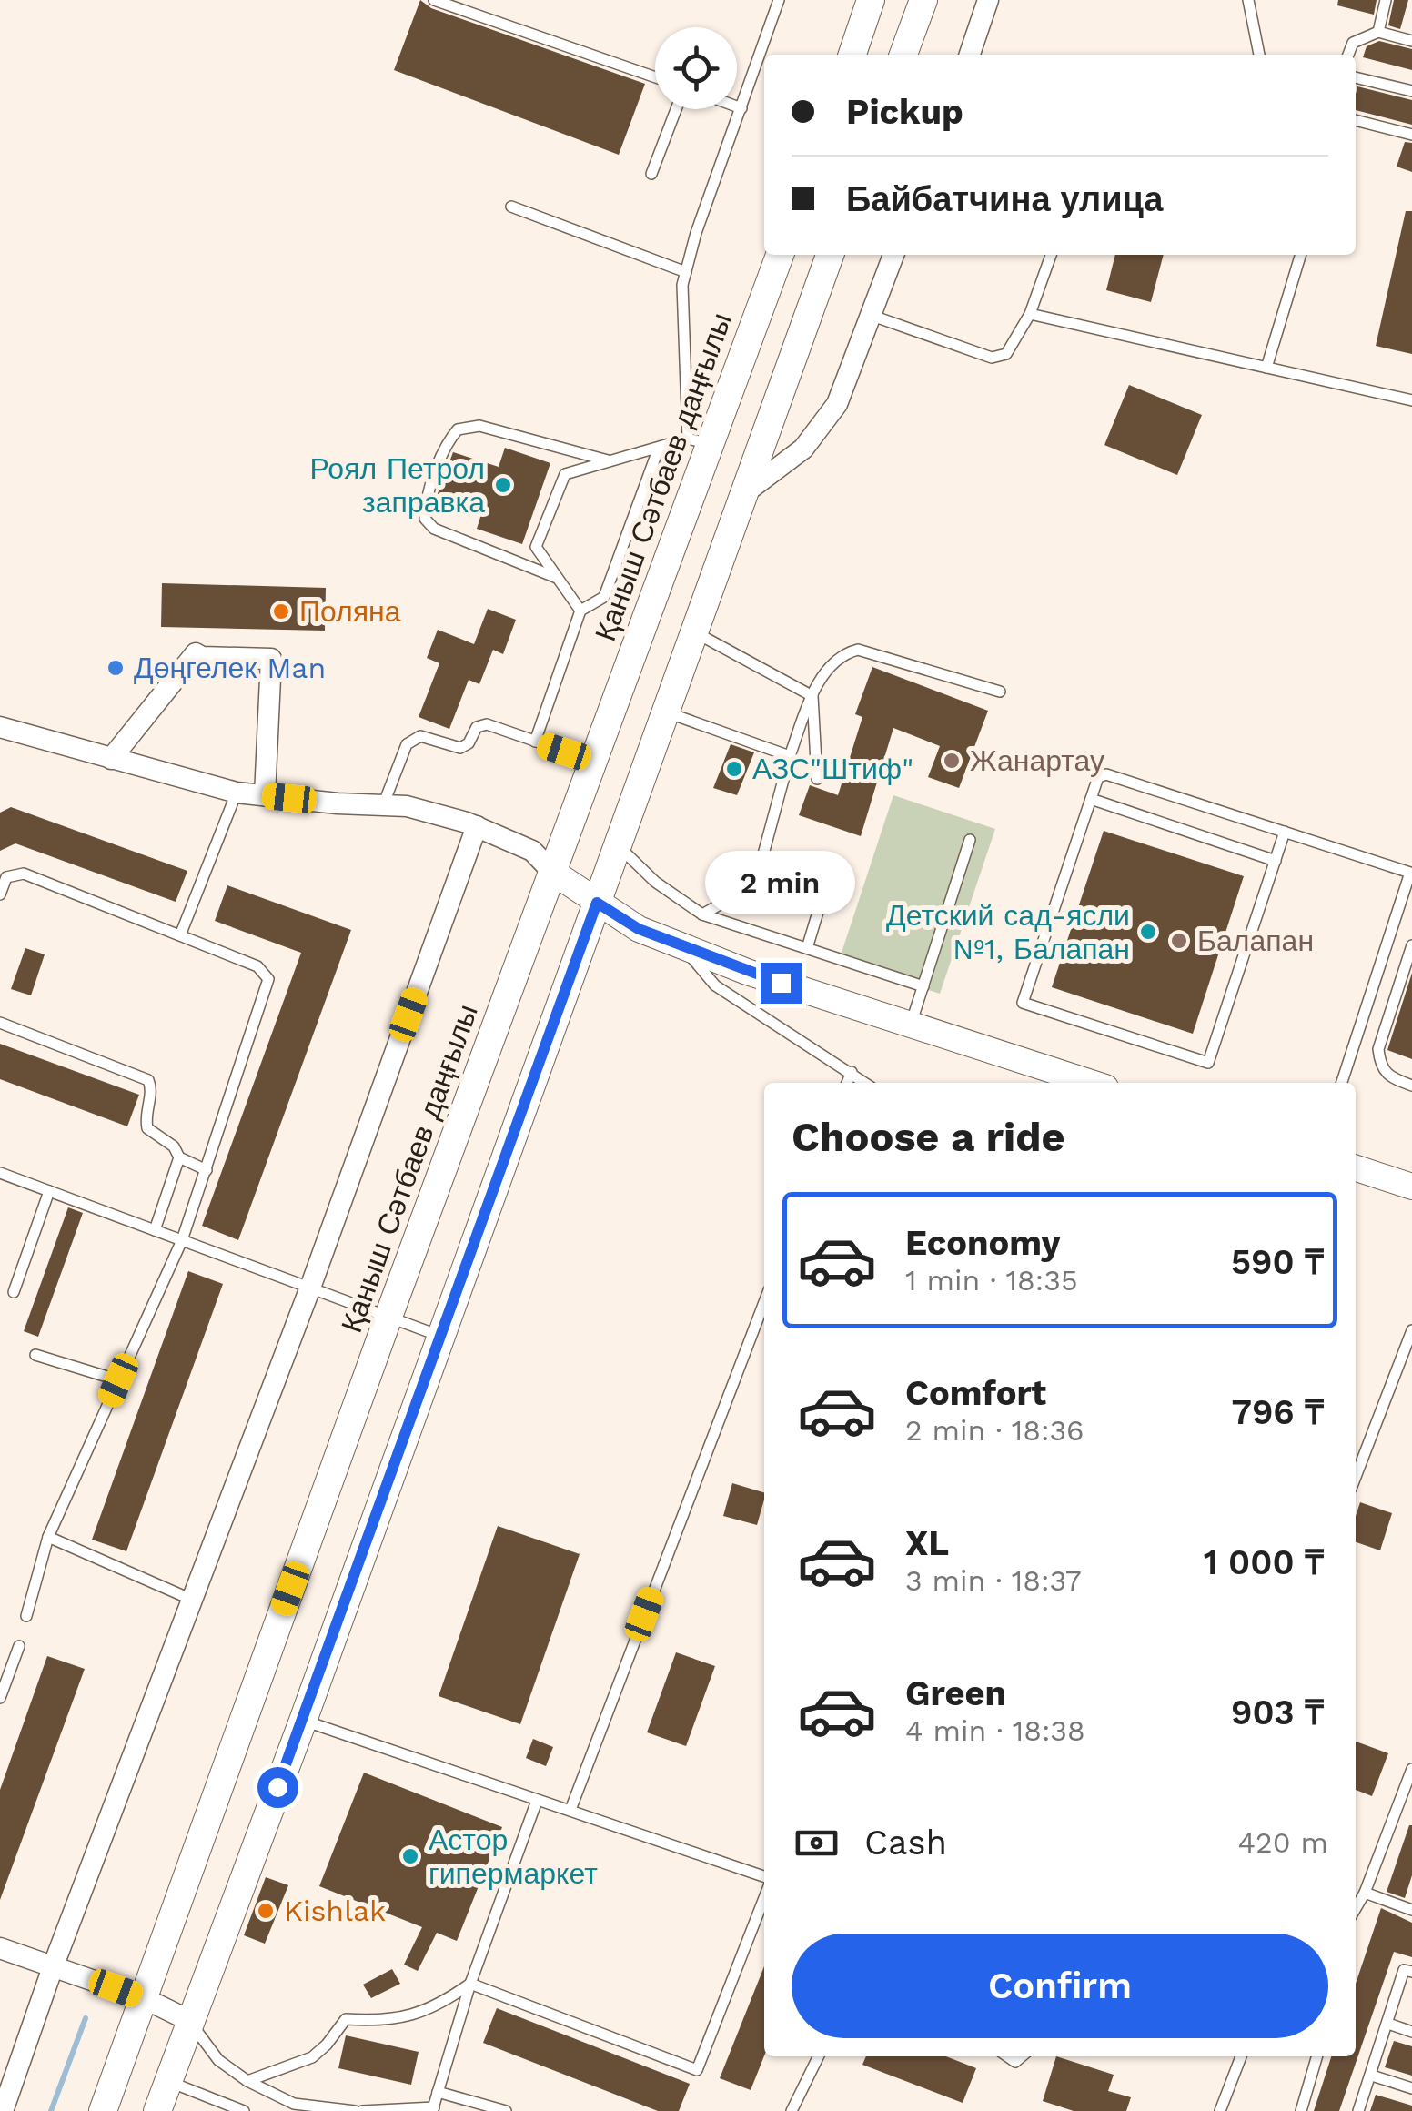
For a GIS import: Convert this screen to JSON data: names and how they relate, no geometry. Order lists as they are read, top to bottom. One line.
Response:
{"streets":{"main road":["Қаныш Сәтбаев даңғылы"]},"places":["Роял Петрол заправка","Поляна","Дөңгелек Man","Жанартау","АЗС\"Штиф\"","Детский сад-ясли №1, Балапан","Балапан","Астор гипермаркет","Kishlak"],"page":{"banner":["Pickup","Байбатчина улица"],"bubble":"2 min","heading":"Choose a ride","list":[{"name":"Economy","note":"1 min · 18:35","value":"590 ₸"},{"name":"Comfort","note":"2 min · 18:36","value":"796 ₸"},{"name":"XL","note":"3 min · 18:37","value":"1 000 ₸"},{"name":"Green","note":"4 min · 18:38","value":"903 ₸"}],"pay":["Cash","420 m"],"buttons":"Confirm"}}
